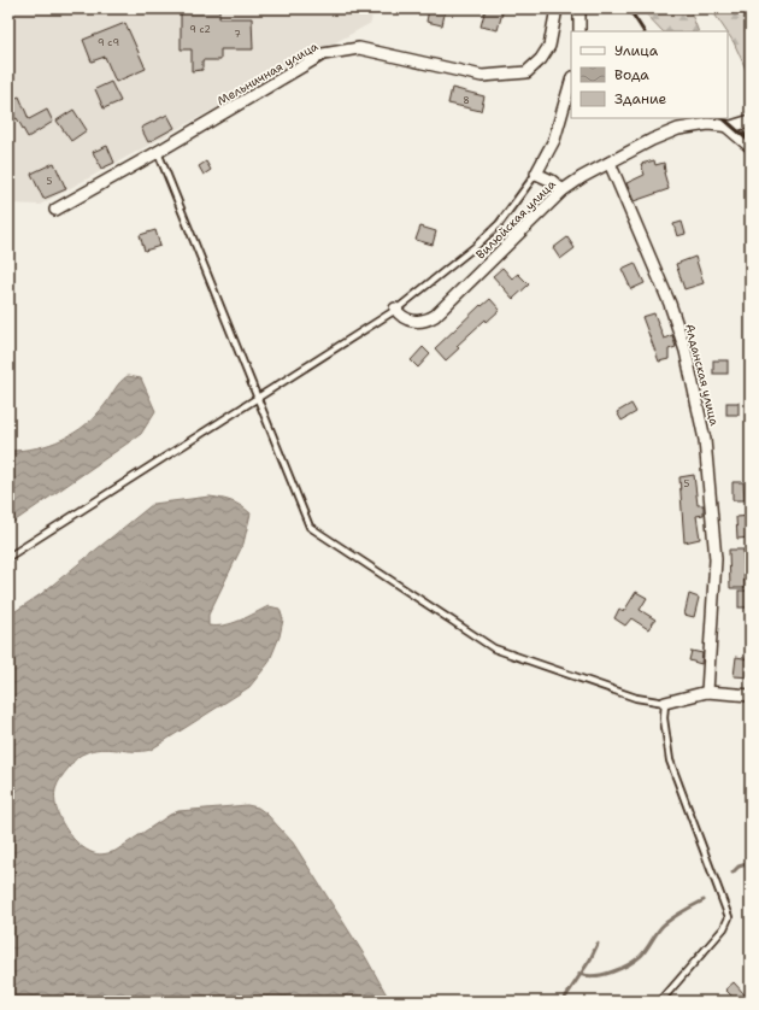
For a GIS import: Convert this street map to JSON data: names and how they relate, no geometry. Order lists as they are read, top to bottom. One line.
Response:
{"streets":{"street":["Мельничная улица","Вилюйская улица","Алданская улица"]},"crossings":[["Вилюйская улица","Алданская улица"]],"house_numbers":["9 с2","7","9 с9","8","5","5"],"legend":["Улица","Вода","Здание"]}
